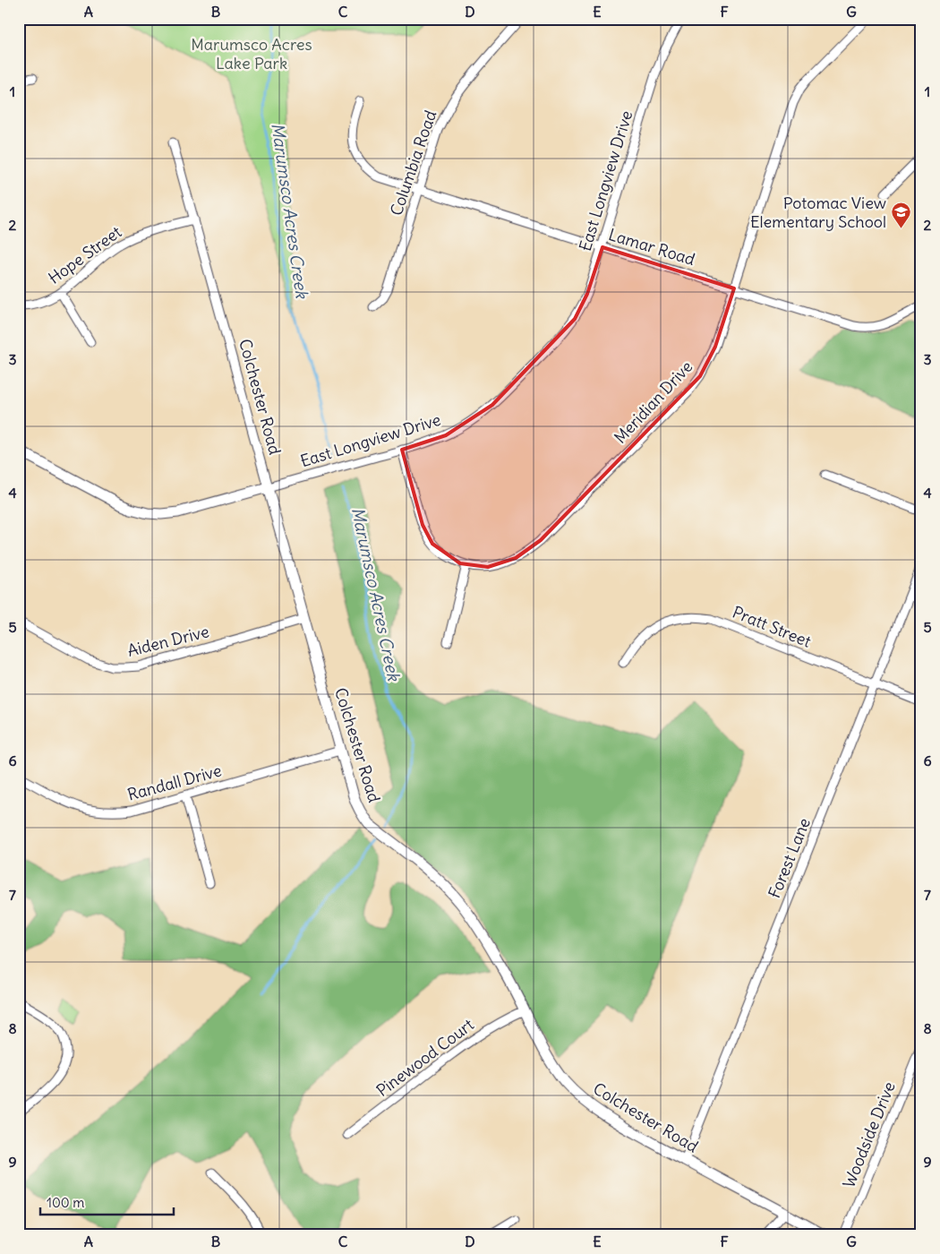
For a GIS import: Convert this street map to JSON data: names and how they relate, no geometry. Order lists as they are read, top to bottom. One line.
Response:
{"streets":{"street":["Columbia Road","East Longview Drive","Lamar Road","Hope Street","Colchester Road","Meridian Drive","Pratt Street","Aiden Drive","Randall Drive","Forest Lane","Pinewood Court","Woodside Drive"]},"crossings":[["Columbia Road","Lamar Road"],["East Longview Drive","Lamar Road"],["East Longview Drive","Colchester Road"],["East Longview Drive","Meridian Drive"],["Lamar Road","Meridian Drive"],["Hope Street","Colchester Road"],["Colchester Road","Aiden Drive"],["Colchester Road","Randall Drive"],["Colchester Road","Forest Lane"],["Colchester Road","Pinewood Court"],["Pratt Street","Forest Lane"]],"water":["Marumsco Acres Creek"],"parks":["Marumsco Acres Lake Park"],"places":{"school or university":["Potomac View Elementary School"]},"scale_bar":"100 m","grid":{"columns":["A","B","C","D","E","F","G"],"rows":["1","2","3","4","5","6","7","8","9"]}}
